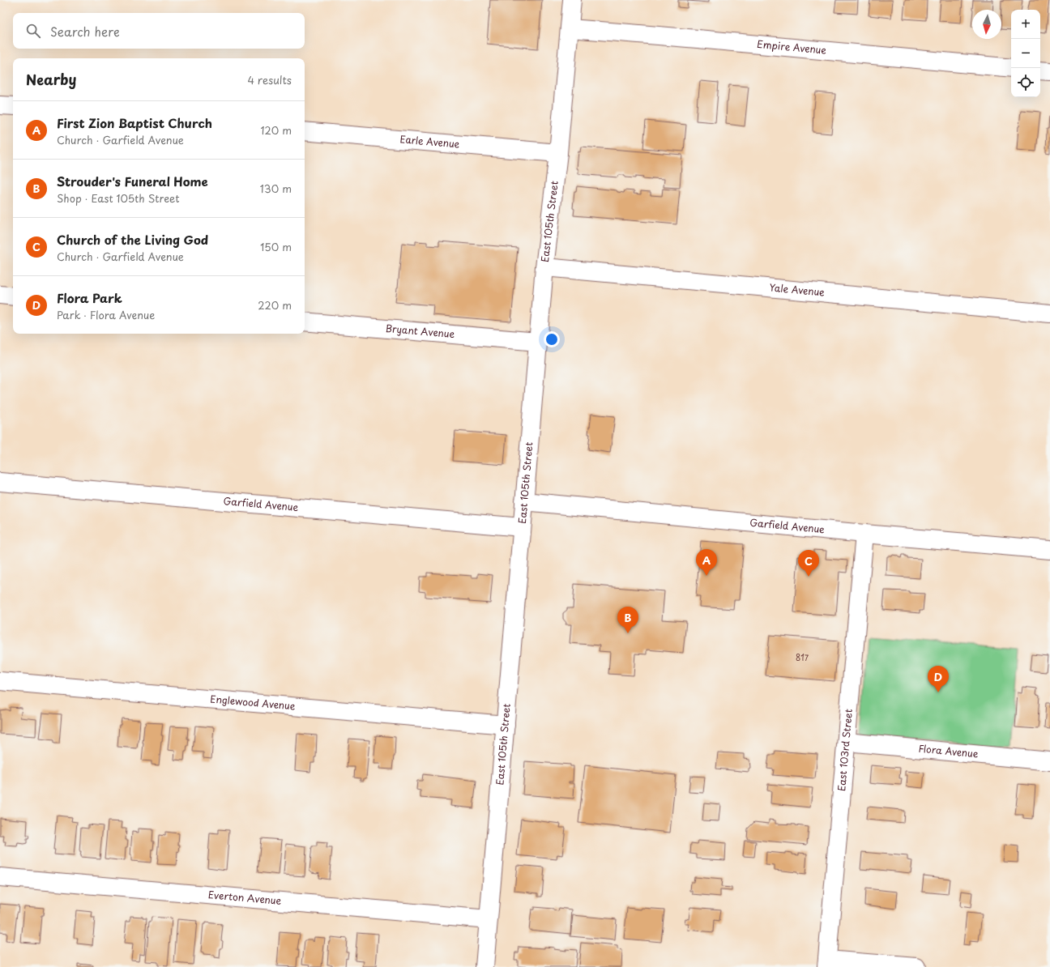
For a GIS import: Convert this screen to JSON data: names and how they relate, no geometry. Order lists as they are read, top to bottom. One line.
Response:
{"streets":{"street":["Empire Avenue","Earle Avenue","East 105th Street","Yale Avenue","Bryant Avenue","Garfield Avenue","Englewood Avenue","East 103rd Street","Flora Avenue","Everton Avenue"]},"crossings":[["Empire Avenue","East 105th Street"],["Earle Avenue","East 105th Street"],["East 105th Street","Yale Avenue"],["East 105th Street","Bryant Avenue"],["East 105th Street","Garfield Avenue"],["East 105th Street","Englewood Avenue"],["East 105th Street","Everton Avenue"],["Garfield Avenue","East 103rd Street"],["East 103rd Street","Flora Avenue"]],"house_numbers":["817"],"north":"bottom","page":{"map_buttons":["+","−"],"search":"Search here","heading":["Nearby","4 results"],"list":[{"mark":"A","name":"First Zion Baptist Church","note":"Church · Garfield Avenue","value":"120 m"},{"mark":"B","name":"Strouder's Funeral Home","note":"Shop · East 105th Street","value":"130 m"},{"mark":"C","name":"Church of the Living God","note":"Church · Garfield Avenue","value":"150 m"},{"mark":"D","name":"Flora Park","note":"Park · Flora Avenue","value":"220 m"}],"pins":["A","C","B","D"]}}
